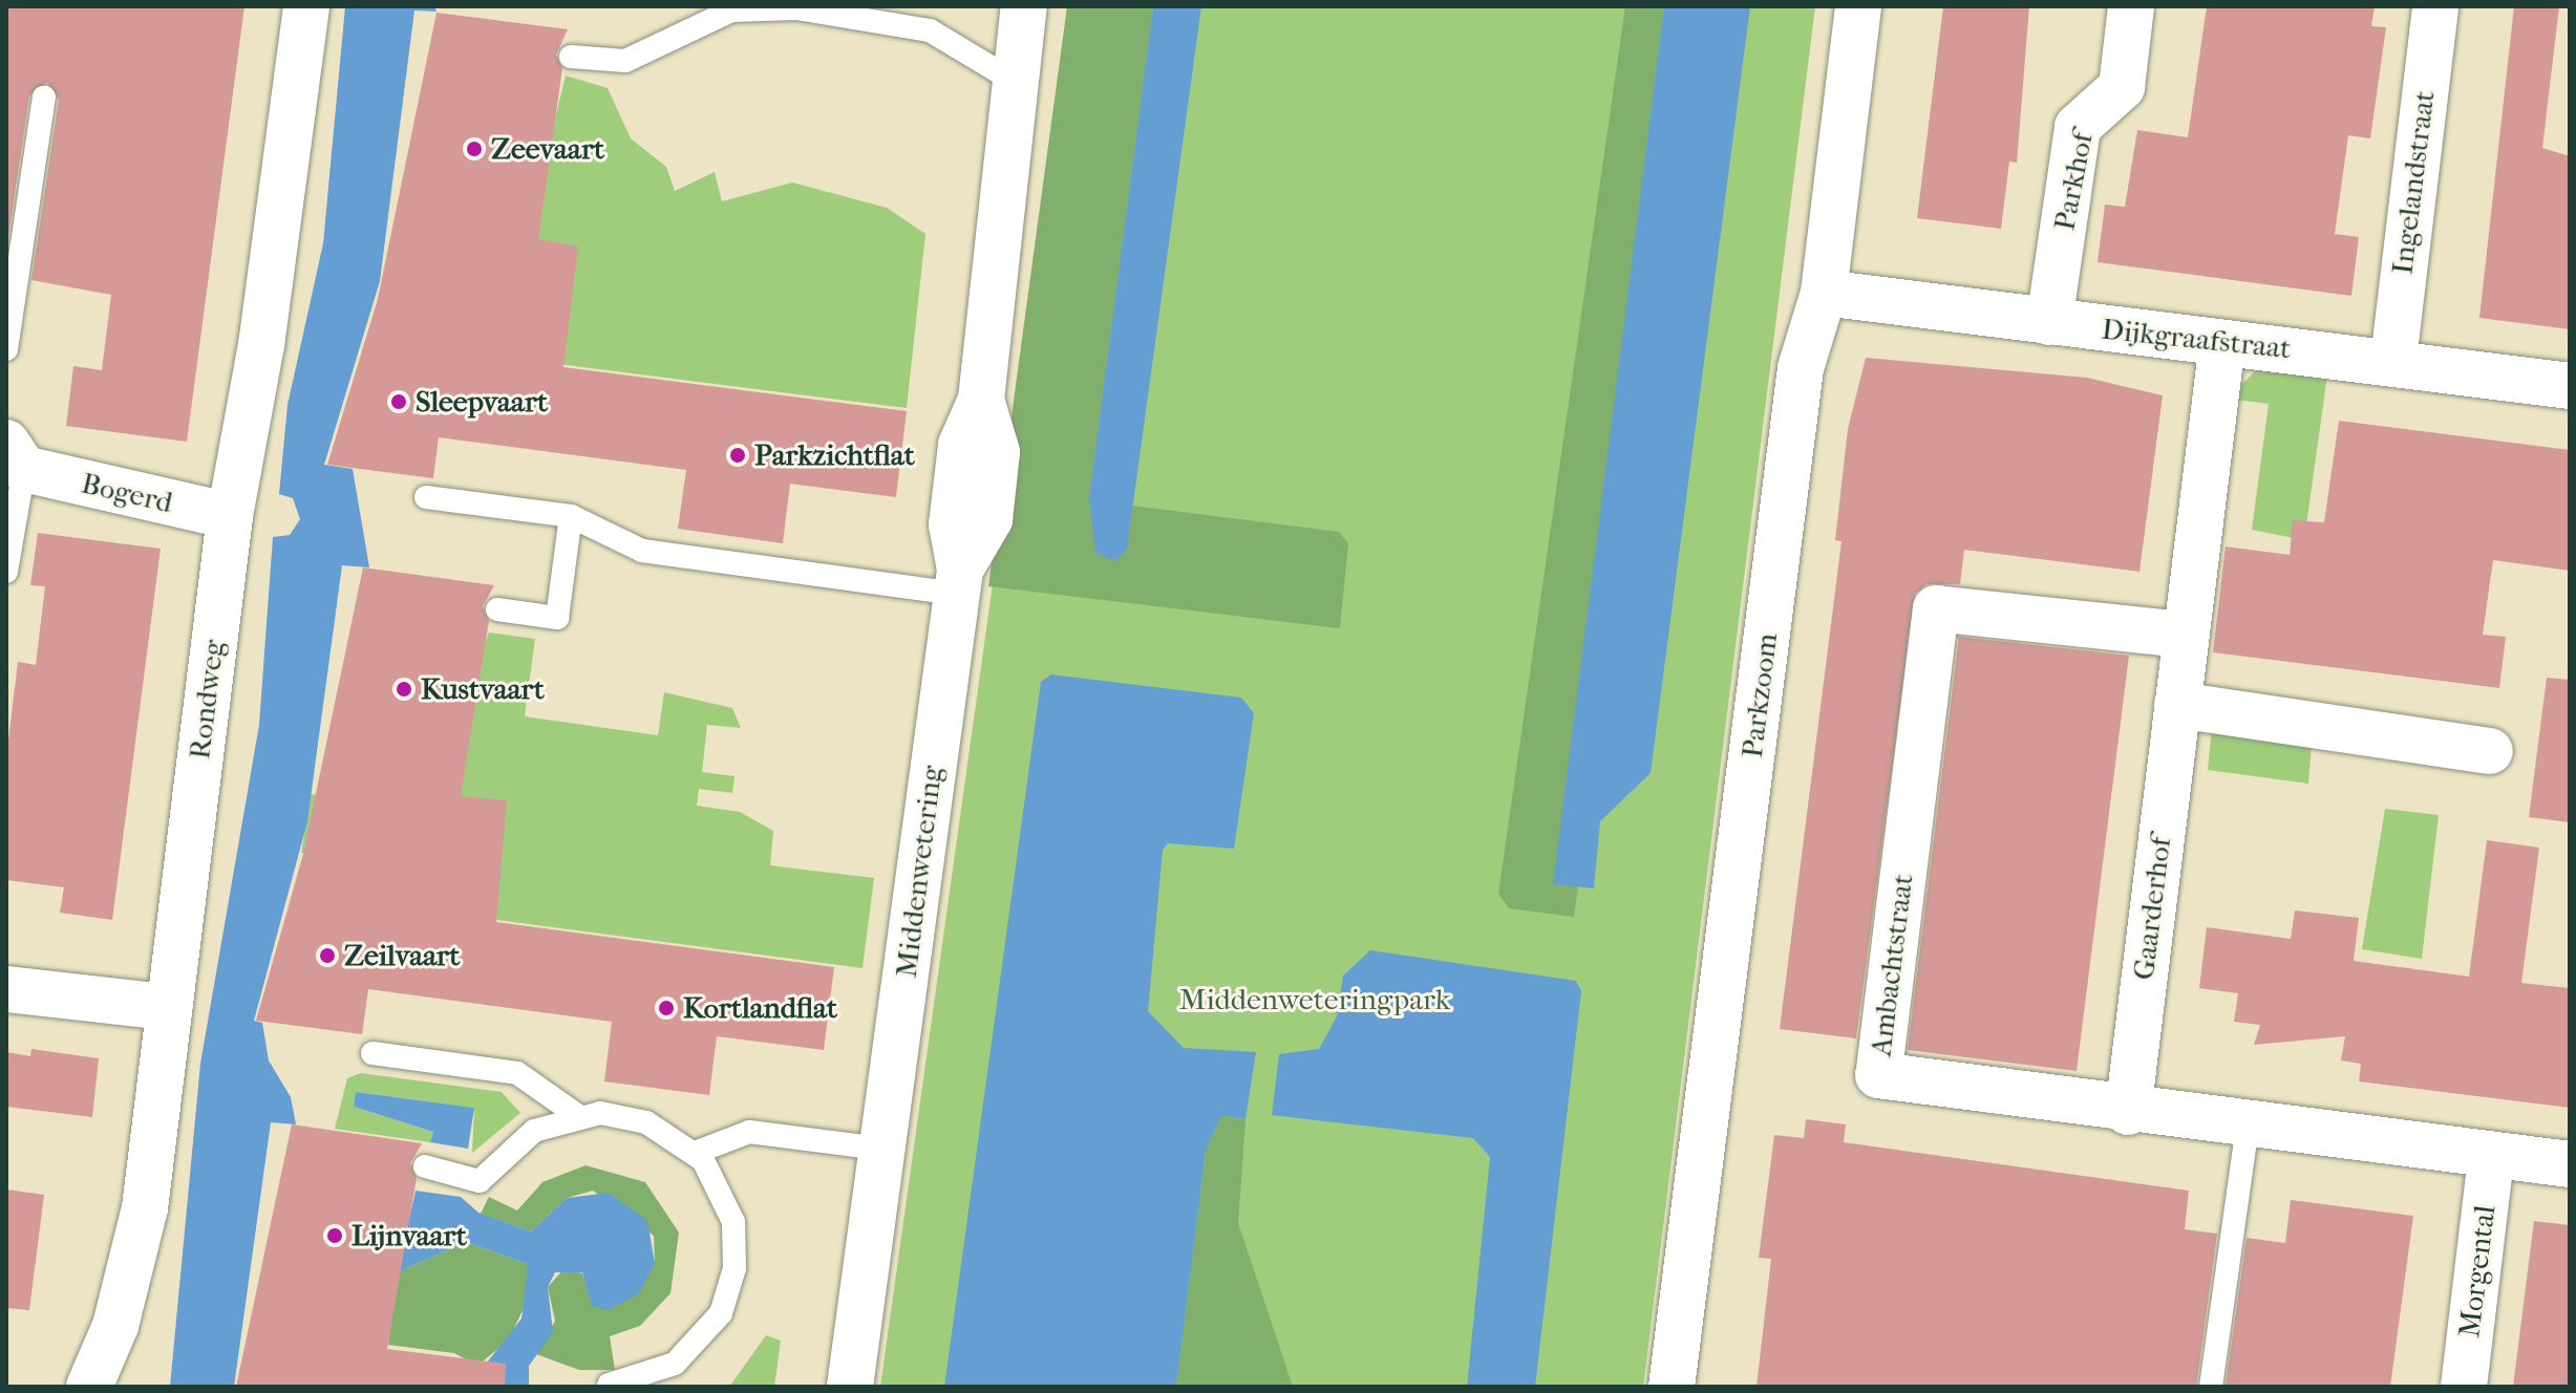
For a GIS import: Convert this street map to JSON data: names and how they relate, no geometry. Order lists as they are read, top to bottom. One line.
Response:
{"streets":{"street":["Parkhof","Ingelandstraat","Dijkgraafstraat","Bogerd","Parkzoom","Rondweg","Middenwetering","Gaarderhof","Ambachtstraat","Morgental"]},"crossings":[["Parkhof","Dijkgraafstraat"],["Ingelandstraat","Dijkgraafstraat"],["Dijkgraafstraat","Parkzoom"],["Dijkgraafstraat","Gaarderhof"],["Bogerd","Rondweg"],["Gaarderhof","Ambachtstraat"],["Ambachtstraat","Morgental"]],"parks":["Middenweteringpark"],"places":["Zeevaart","Sleepvaart","Parkzichtflat","Kustvaart","Zeilvaart","Kortlandflat","Lijnvaart"]}
